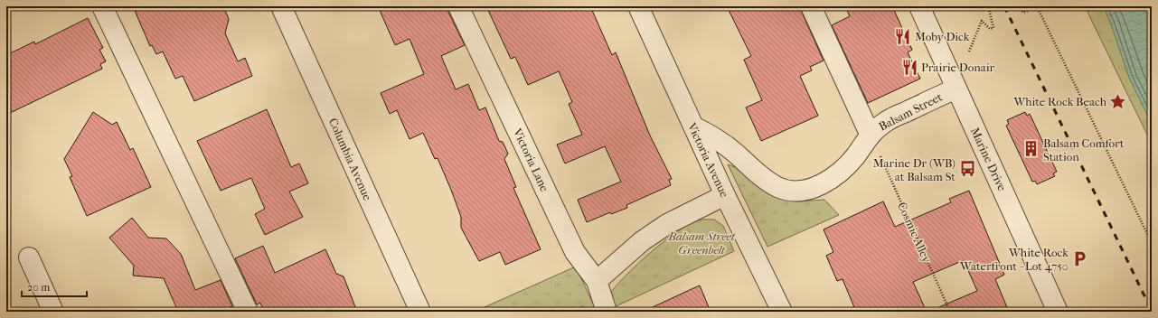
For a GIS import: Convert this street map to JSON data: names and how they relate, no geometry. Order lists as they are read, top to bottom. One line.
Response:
{"streets":{"street":["Balsam Street","Columbia Avenue","Marine Drive","Victoria Lane","Victoria Avenue"],"path":["Cosmic Alley"]},"crossings":[["Balsam Street","Marine Drive"],["Balsam Street","Victoria Avenue"]],"parks":["Balsam Street Greenbelt"],"places":{"restaurant":["Moby Dick","Prairie Donair"],"place":["White Rock Beach"],"building":["Balsam Comfort Station"],"bus stop":["Marine Dr (WB) at Balsam St"],"parking":["White Rock Waterfront - Lot 4750"]},"scale_bar":"20 m"}
